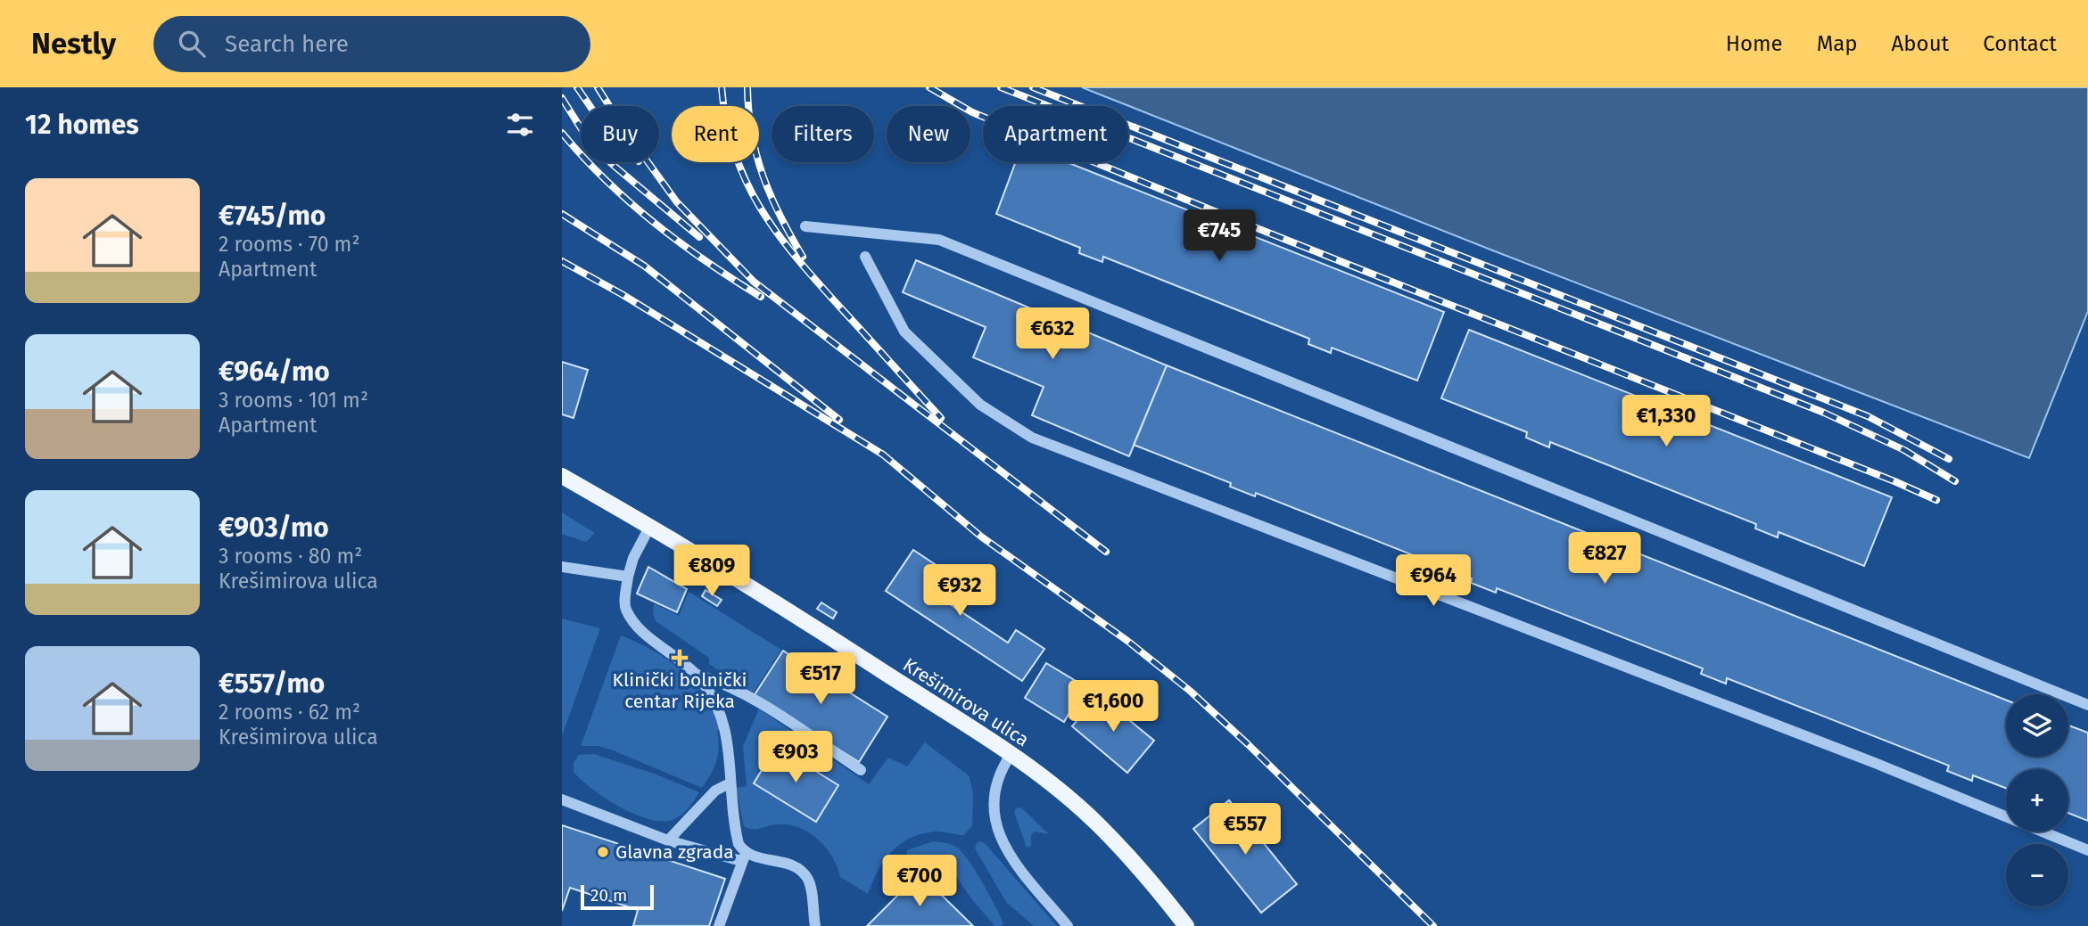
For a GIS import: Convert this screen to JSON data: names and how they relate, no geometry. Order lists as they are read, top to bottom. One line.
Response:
{"streets":{"main road":["Krešimirova ulica"]},"places":{"health":["Klinički bolnički centar Rijeka"],"other":["Glavna zgrada"]},"scale_bar":"20 m","page":{"header":"Nestly","search":"Search here","nav":["Home","Map","About","Contact"],"heading":"12 homes","chip":["Buy","Rent","Filters","New","Apartment"],"list":[{"name":"€745/mo","note":"2 rooms · 70 m² · Apartment"},{"name":"€964/mo","note":"3 rooms · 101 m² · Apartment"},{"name":"€903/mo","note":"3 rooms · 80 m² · Krešimirova ulica"},{"name":"€557/mo","note":"2 rooms · 62 m² · Krešimirova ulica"}],"price":["€745","€632","€1,330","€827","€809","€964","€932","€517","€1,600","€903","€557","€700"],"map_buttons":["+","−"],"scale":"20 m"}}
